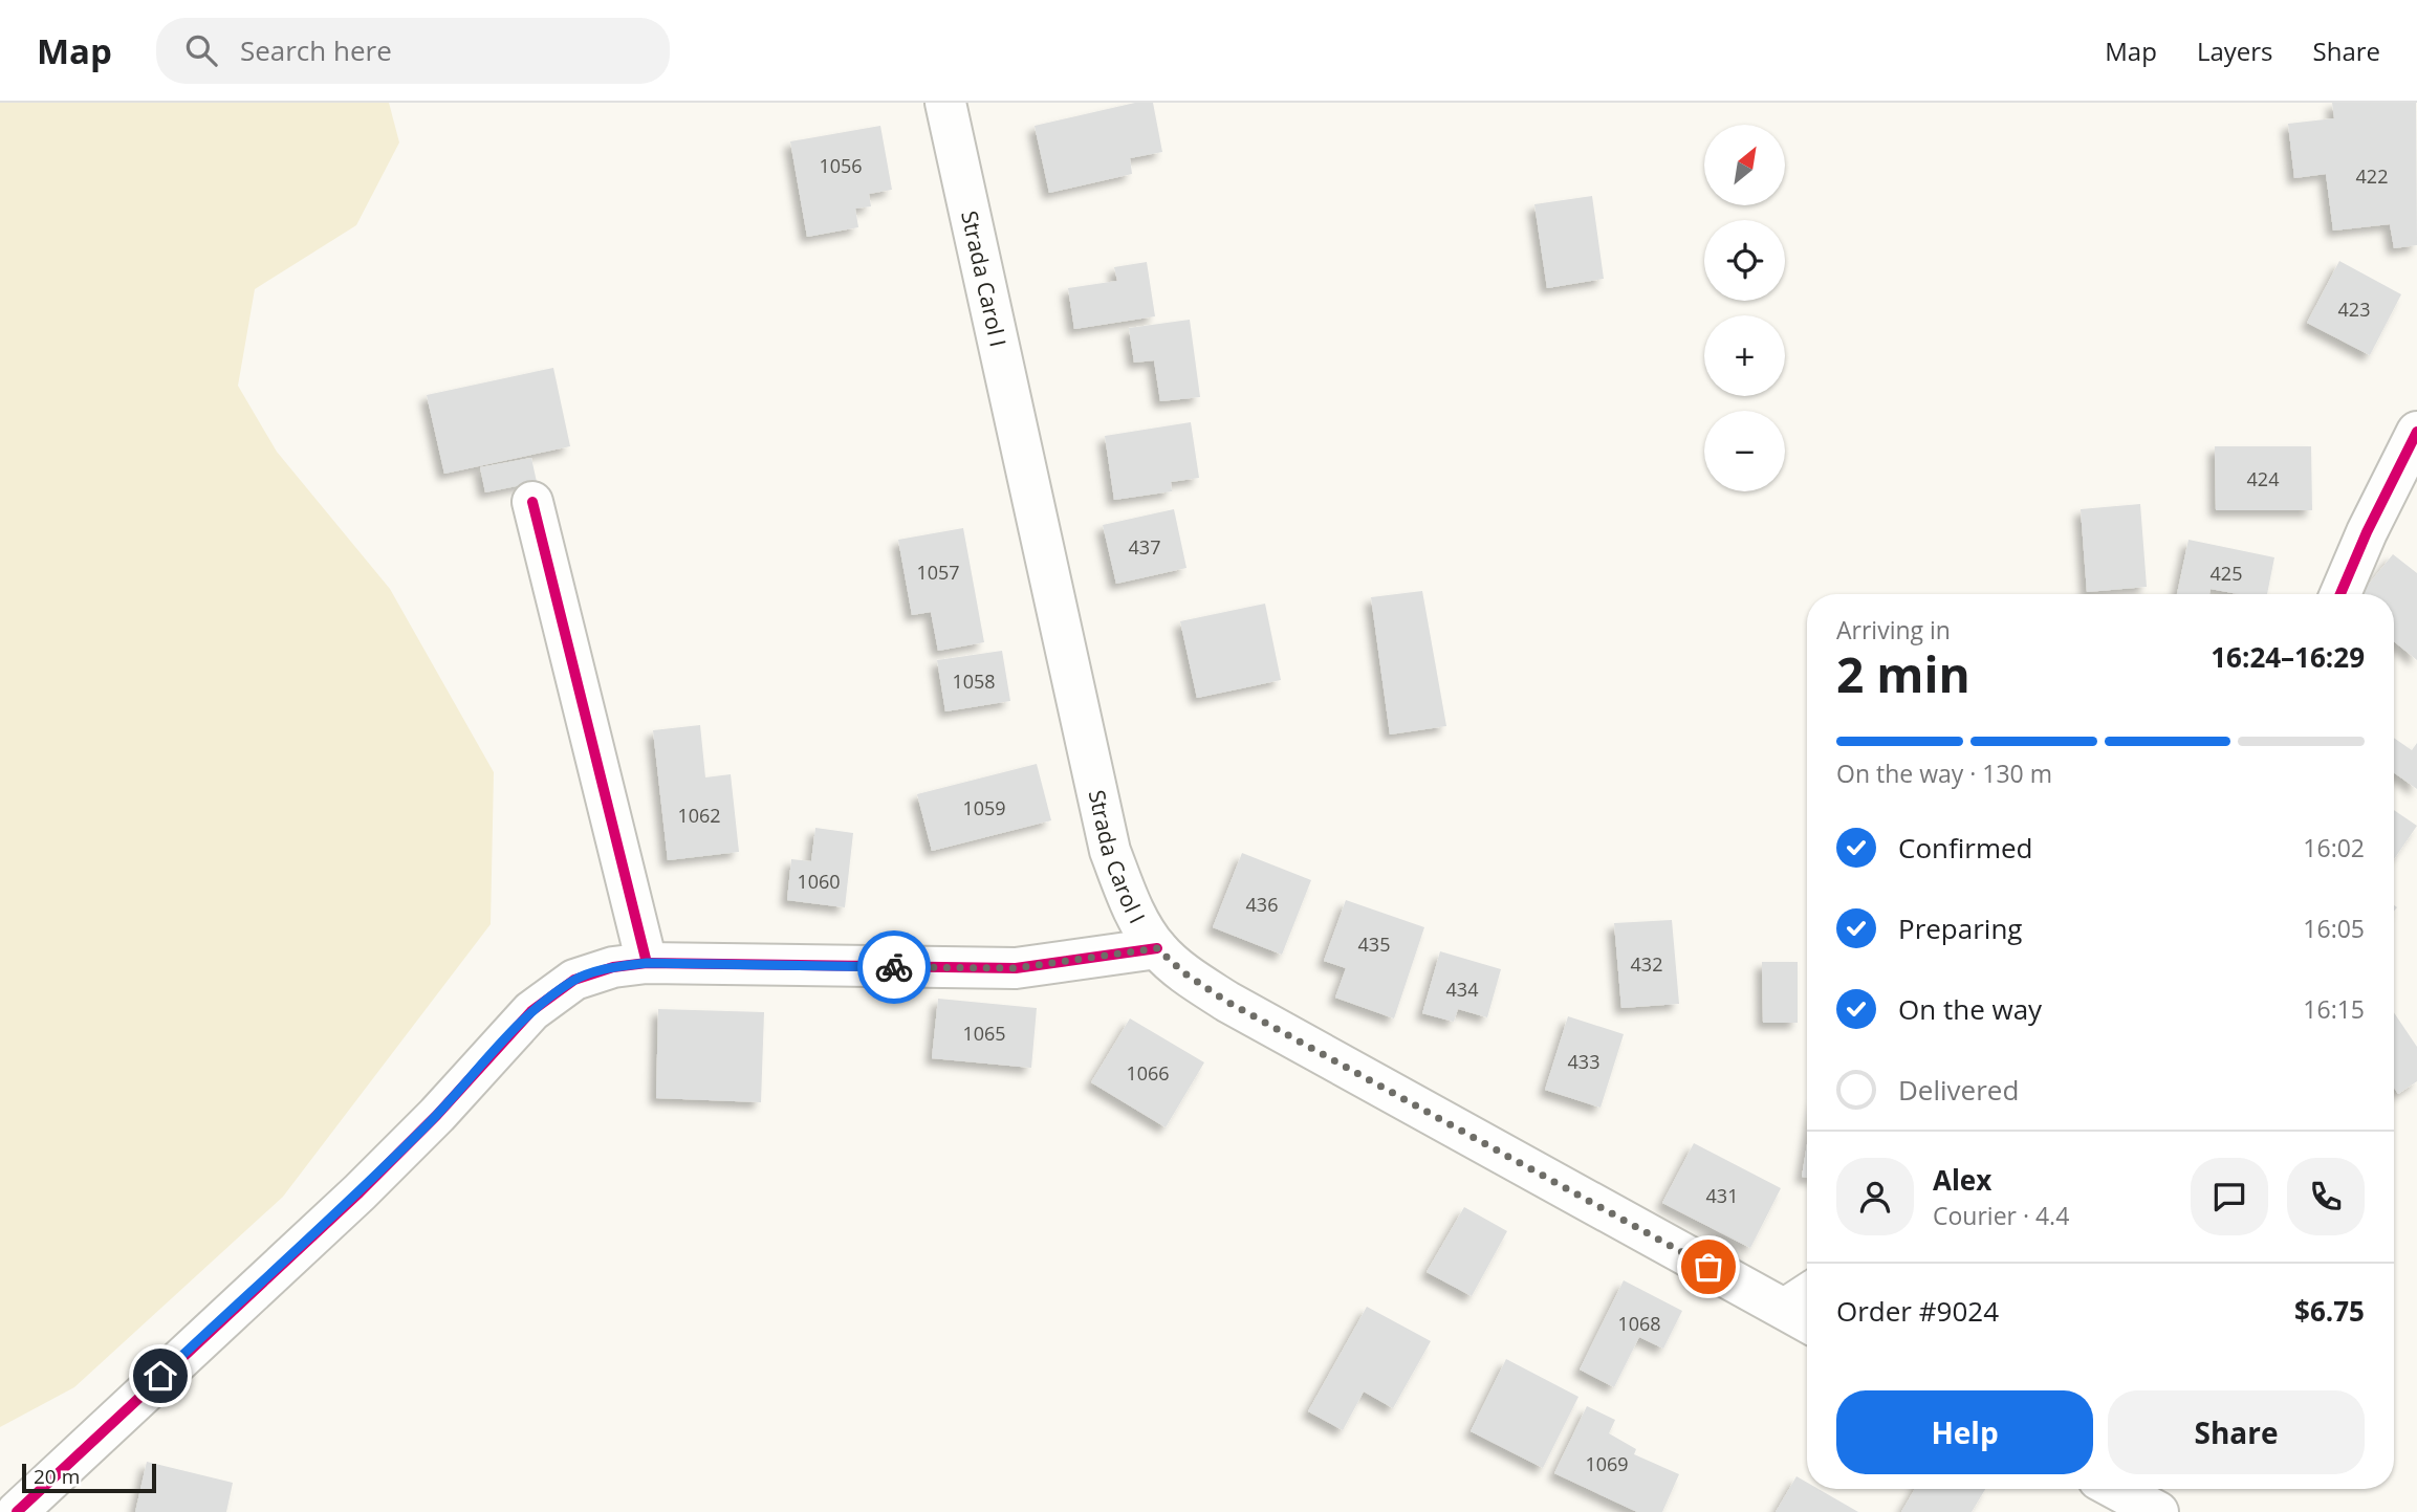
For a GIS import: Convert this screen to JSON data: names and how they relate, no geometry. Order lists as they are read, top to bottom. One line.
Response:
{"streets":{"street":["Strada Carol I"]},"house_numbers":["1056","422","423","424","437","1057","425","1058","1059","1062","1060","436","435","432","434","1065","433","1066","431","1068","1069"],"scale_bar":"20 m","north":"top right","page":{"header":"Map","search":"Search here","nav":["Map","Layers","Share"],"map_buttons":["+","−"],"heading":["2 min","Arriving in","16:24–16:29"],"panel":["Alex","Courier · 4.4","Order #9024","$6.75"],"bar":"On the way · 130 m","list":[["Confirmed","16:02"],["Preparing","16:05"],["On the way","16:15"],"Delivered"],"buttons":["Help","Share"],"scale":"20 m"}}
